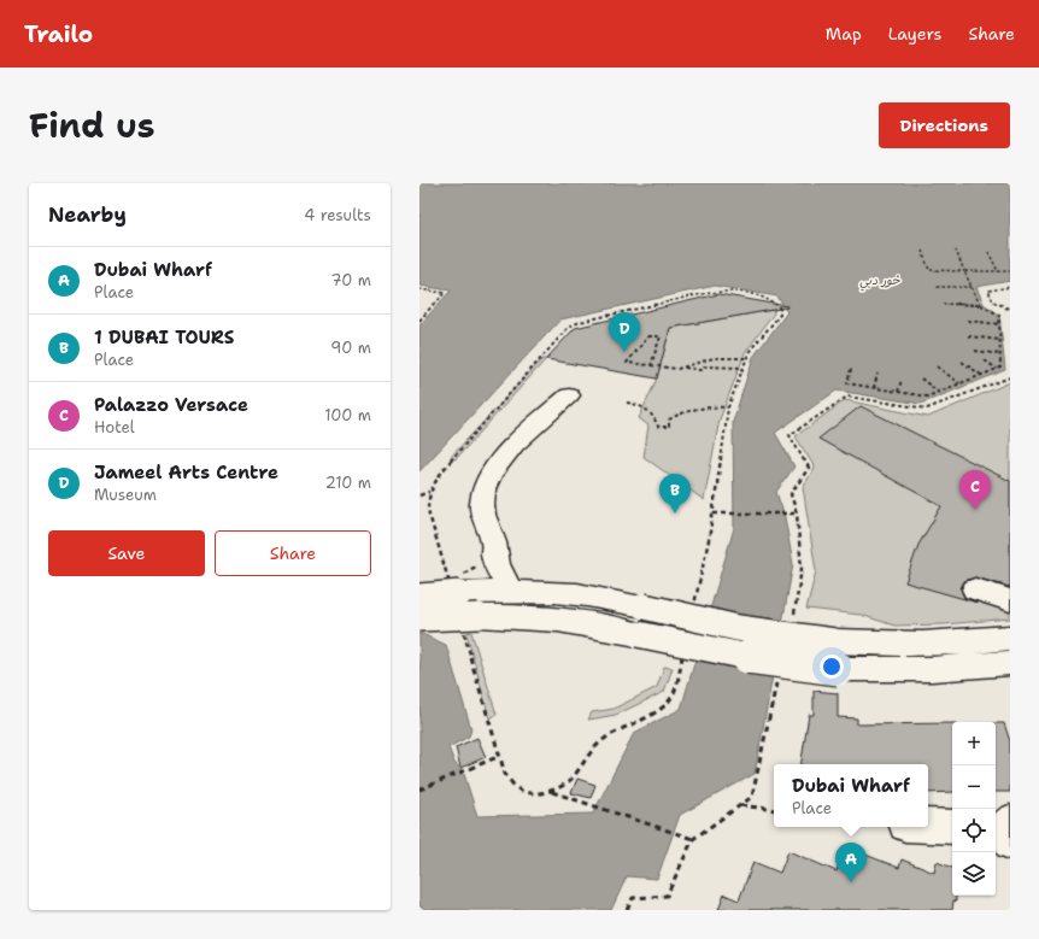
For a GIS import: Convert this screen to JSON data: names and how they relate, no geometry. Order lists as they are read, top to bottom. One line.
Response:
{"water":["خور دبي"],"page":{"header":"Trailo","nav":["Map","Layers","Share"],"title":"Find us","buttons":["Directions",["Save","Share"]],"heading":["Nearby","4 results"],"list":[{"mark":"A","name":"Dubai Wharf","note":"Place","value":"70 m"},{"mark":"B","name":"1 DUBAI TOURS","note":"Place","value":"90 m"},{"mark":"C","name":"Palazzo Versace","note":"Hotel","value":"100 m"},{"mark":"D","name":"Jameel Arts Centre","note":"Museum","value":"210 m"}],"pins":["D","C","B","A"],"map_buttons":["+","−"],"popup":["Dubai Wharf","Place"]}}
